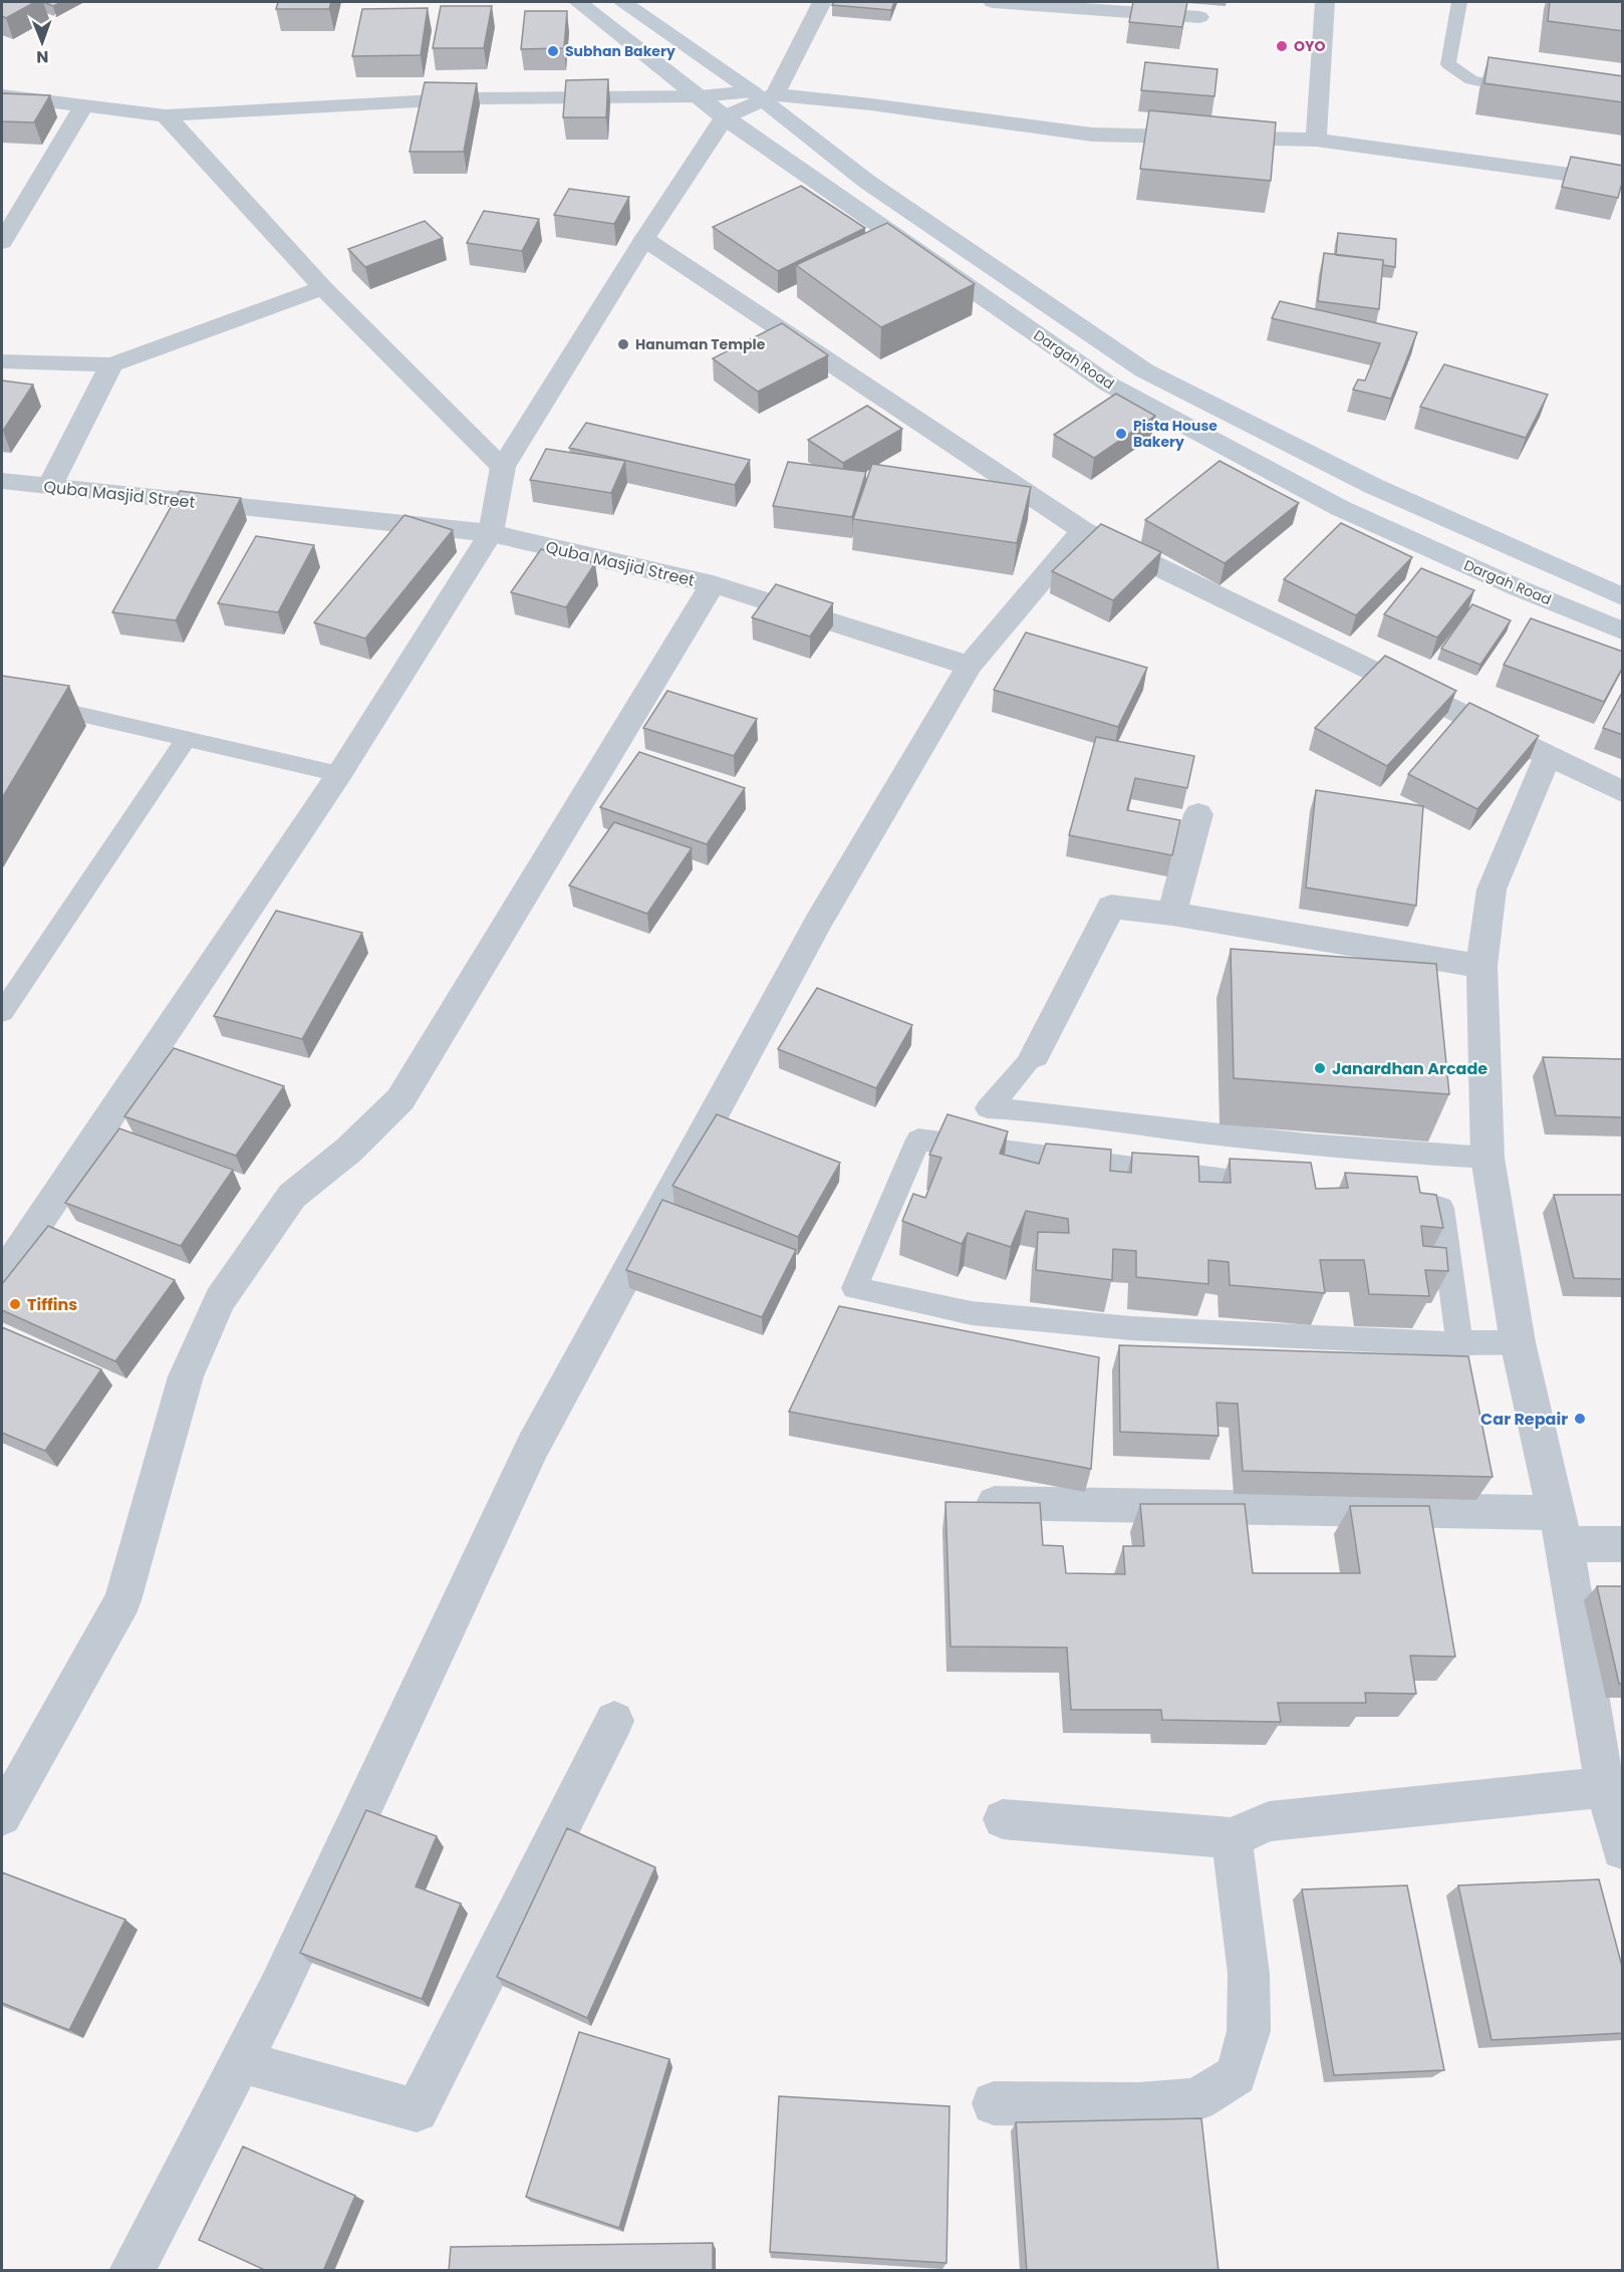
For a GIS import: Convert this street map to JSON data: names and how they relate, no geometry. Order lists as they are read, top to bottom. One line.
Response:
{"streets":{"main road":["Dargah Road"],"street":["Quba Masjid Street"]},"places":["OYO","Subhan Bakery","Hanuman Temple","Pista House Bakery","Janardhan Arcade","Tiffins","Car Repair"],"north":"bottom"}
